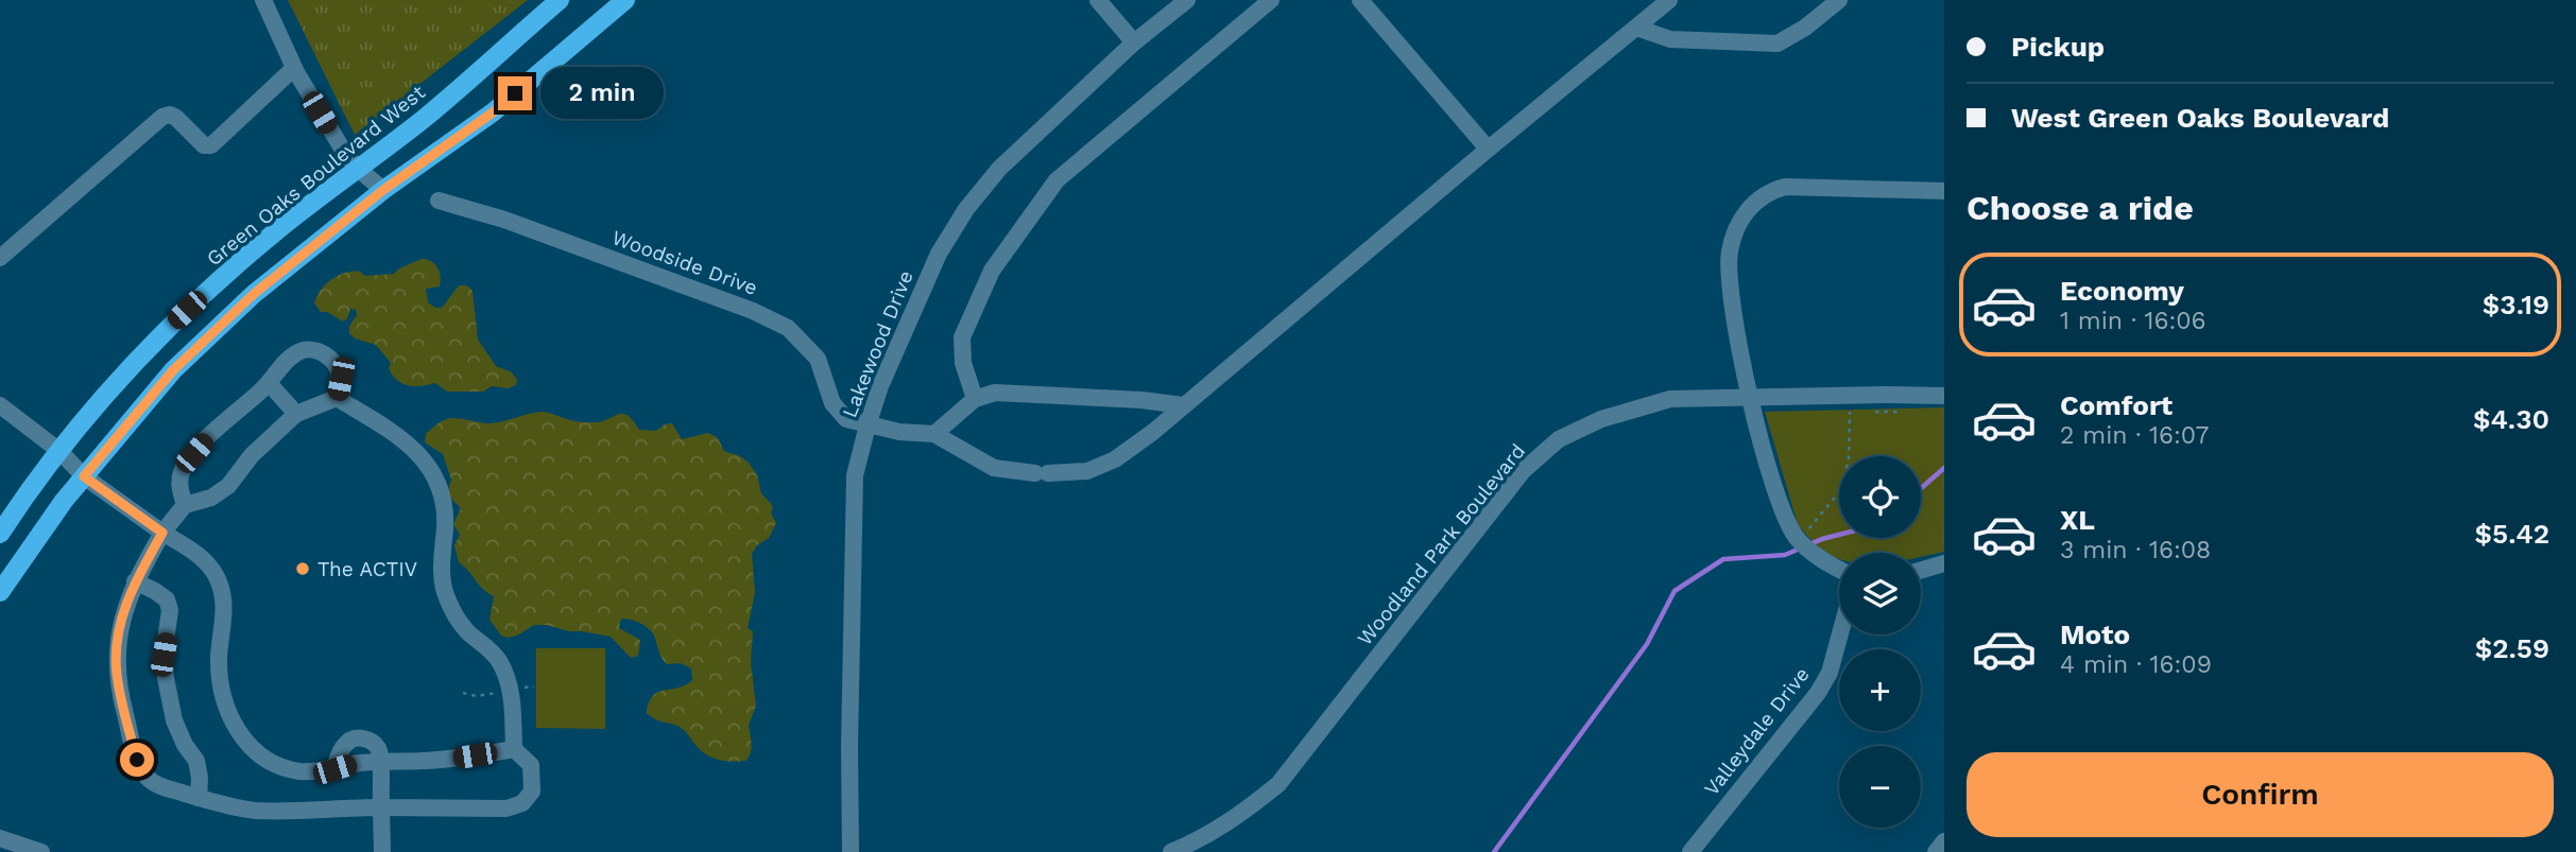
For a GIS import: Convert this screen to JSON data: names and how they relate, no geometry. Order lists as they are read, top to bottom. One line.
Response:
{"streets":{"main road":["Green Oaks Boulevard West"],"street":["Woodside Drive","Lakewood Drive","Woodland Park Boulevard","Valleydale Drive"]},"crossings":[["Woodside Drive","Lakewood Drive"]],"places":["The ACTIV"],"page":{"banner":["Pickup","West Green Oaks Boulevard"],"bubble":"2 min","heading":"Choose a ride","list":[{"name":"Economy","note":"1 min · 16:06","value":"$3.19"},{"name":"Comfort","note":"2 min · 16:07","value":"$4.30"},{"name":"XL","note":"3 min · 16:08","value":"$5.42"},{"name":"Moto","note":"4 min · 16:09","value":"$2.59"}],"map_buttons":["+","−"],"buttons":"Confirm"}}
